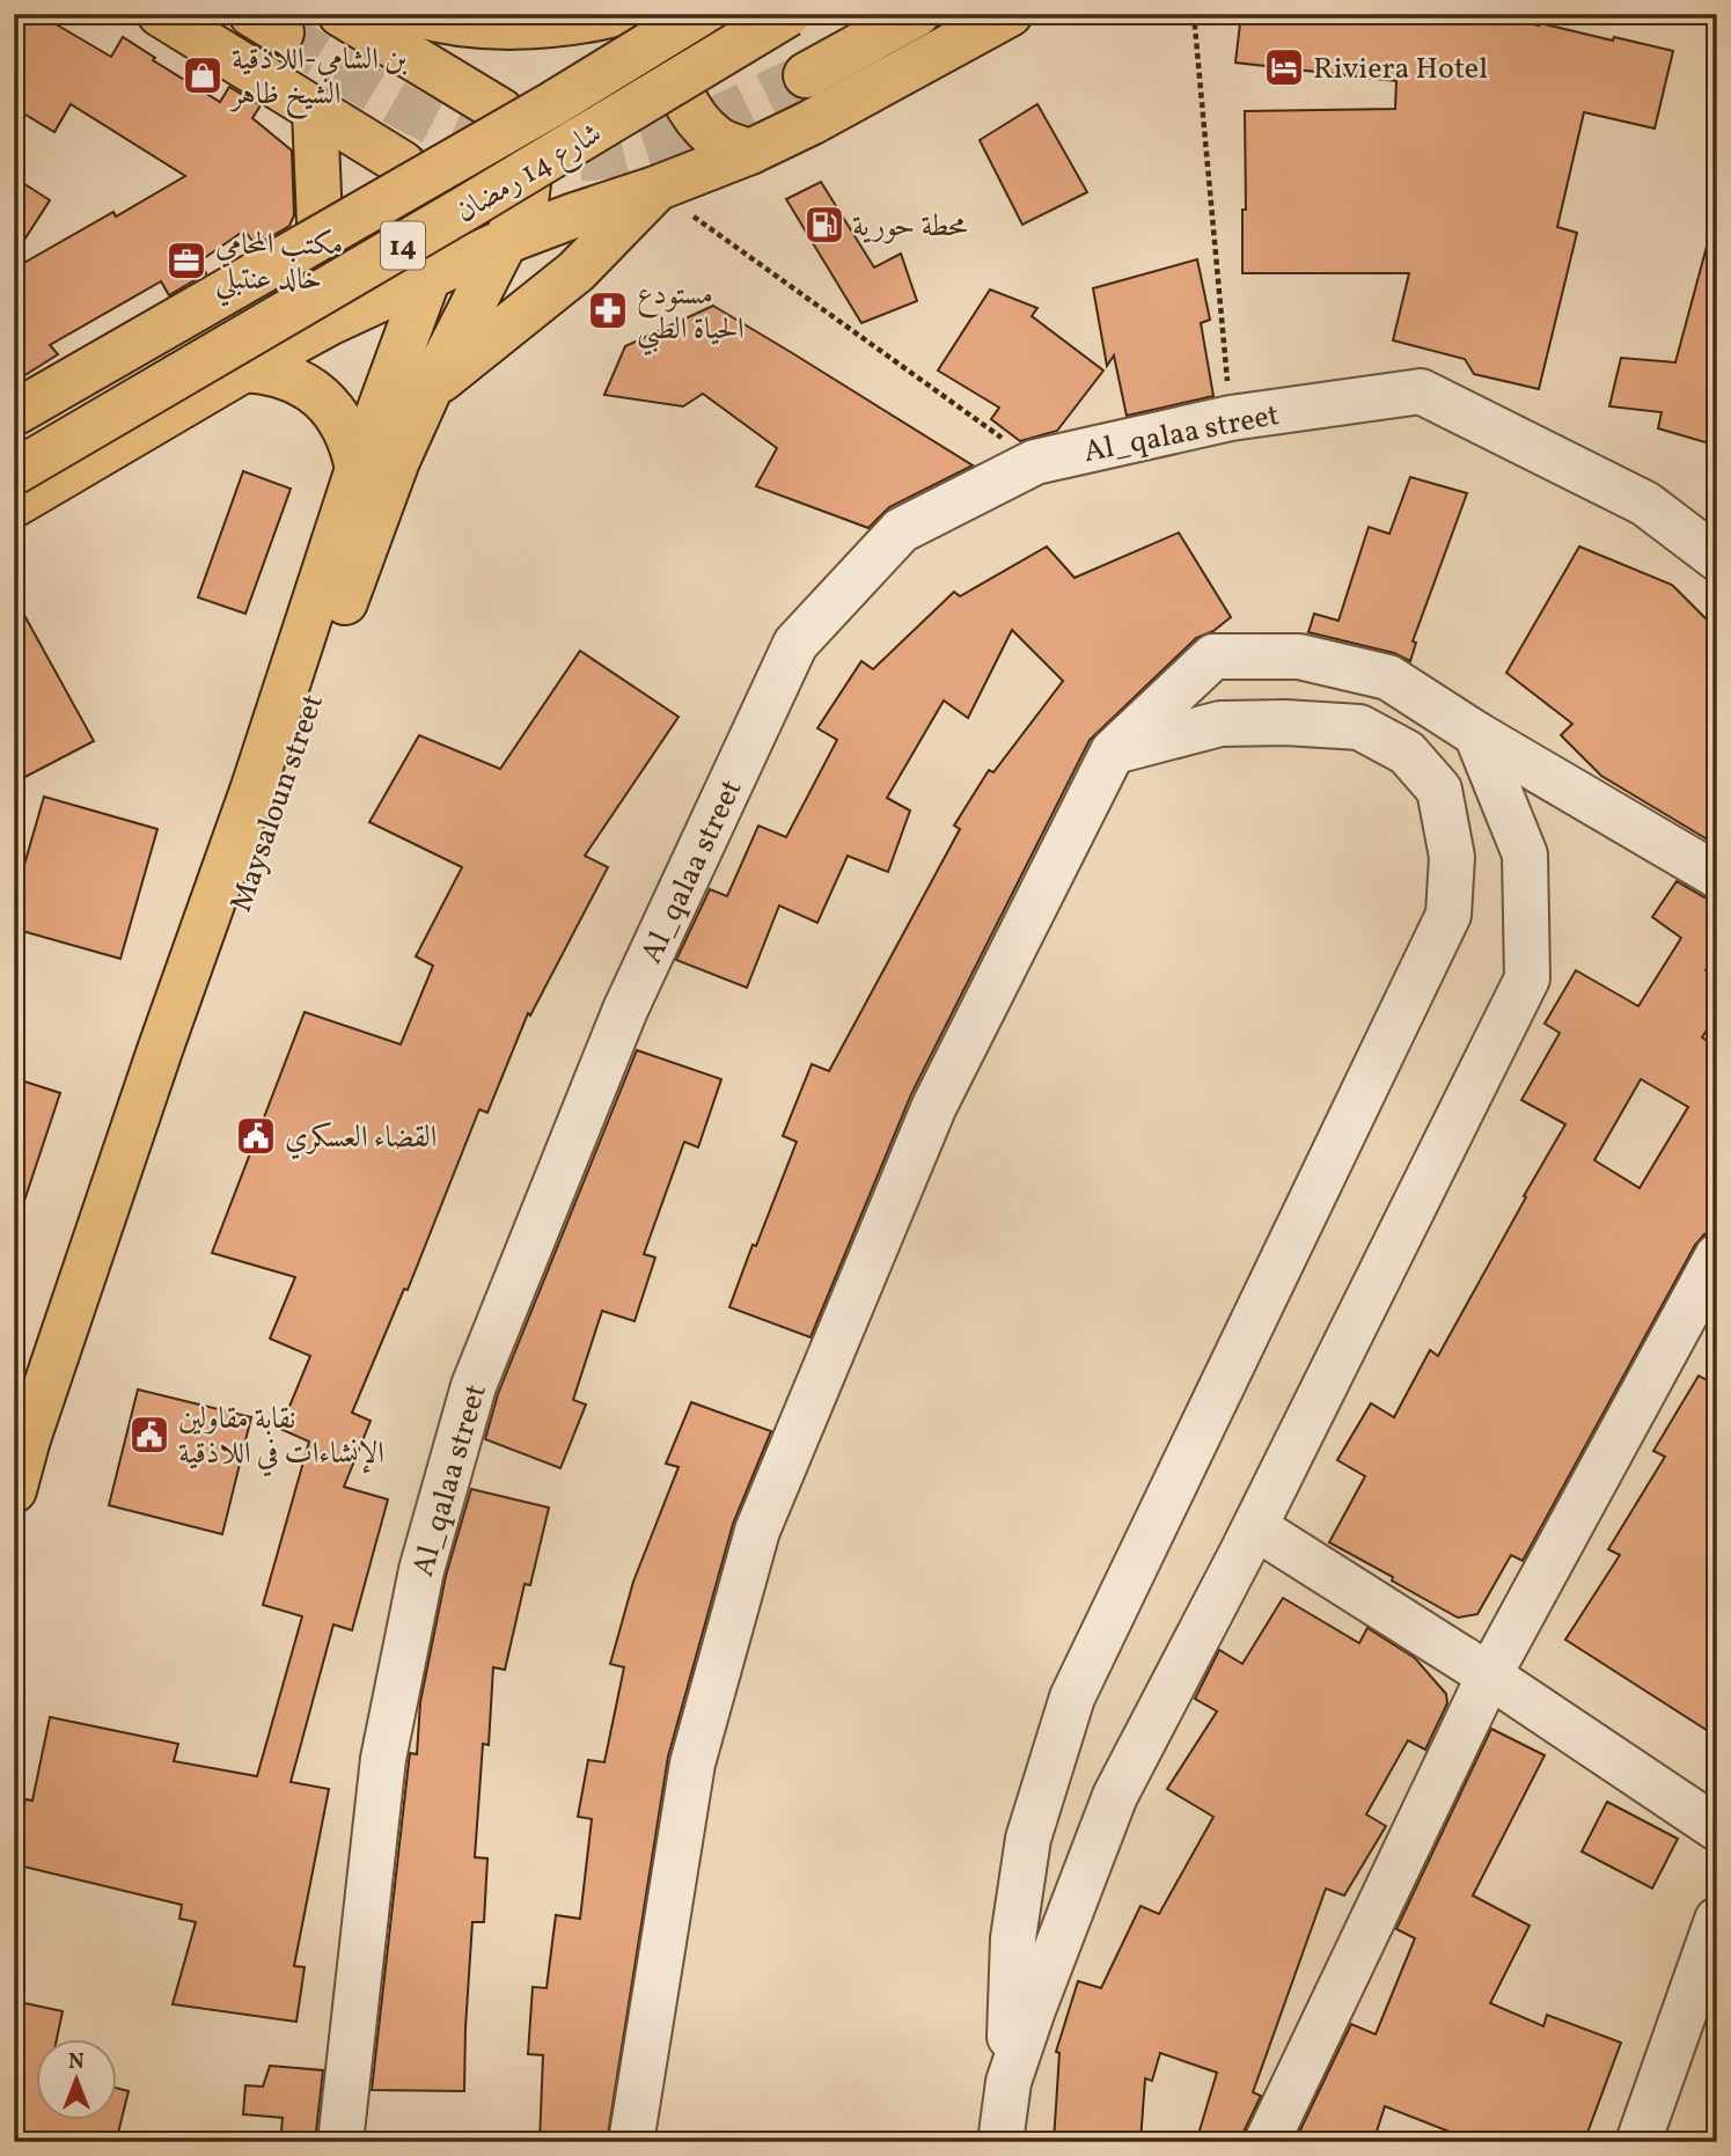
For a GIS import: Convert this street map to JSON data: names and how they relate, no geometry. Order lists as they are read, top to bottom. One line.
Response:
{"streets":{"main road":["شارع 14 رمضان","14","Maysaloun street"],"street":["Al_qalaa street"]},"places":{"hotel":["Riviera Hotel"],"shop":["بن الشامي-اللاذقية الشيخ ظاهر"],"fuel station":["محطة حورية"],"office":["مكتب المحامي خالد عنتبلي"],"pharmacy":["مستودع الحياة الطبي"],"public building":["القضاء العسكري","نقابة مقاولين الإنشاءات في اللاذقية"]},"north":"top"}
